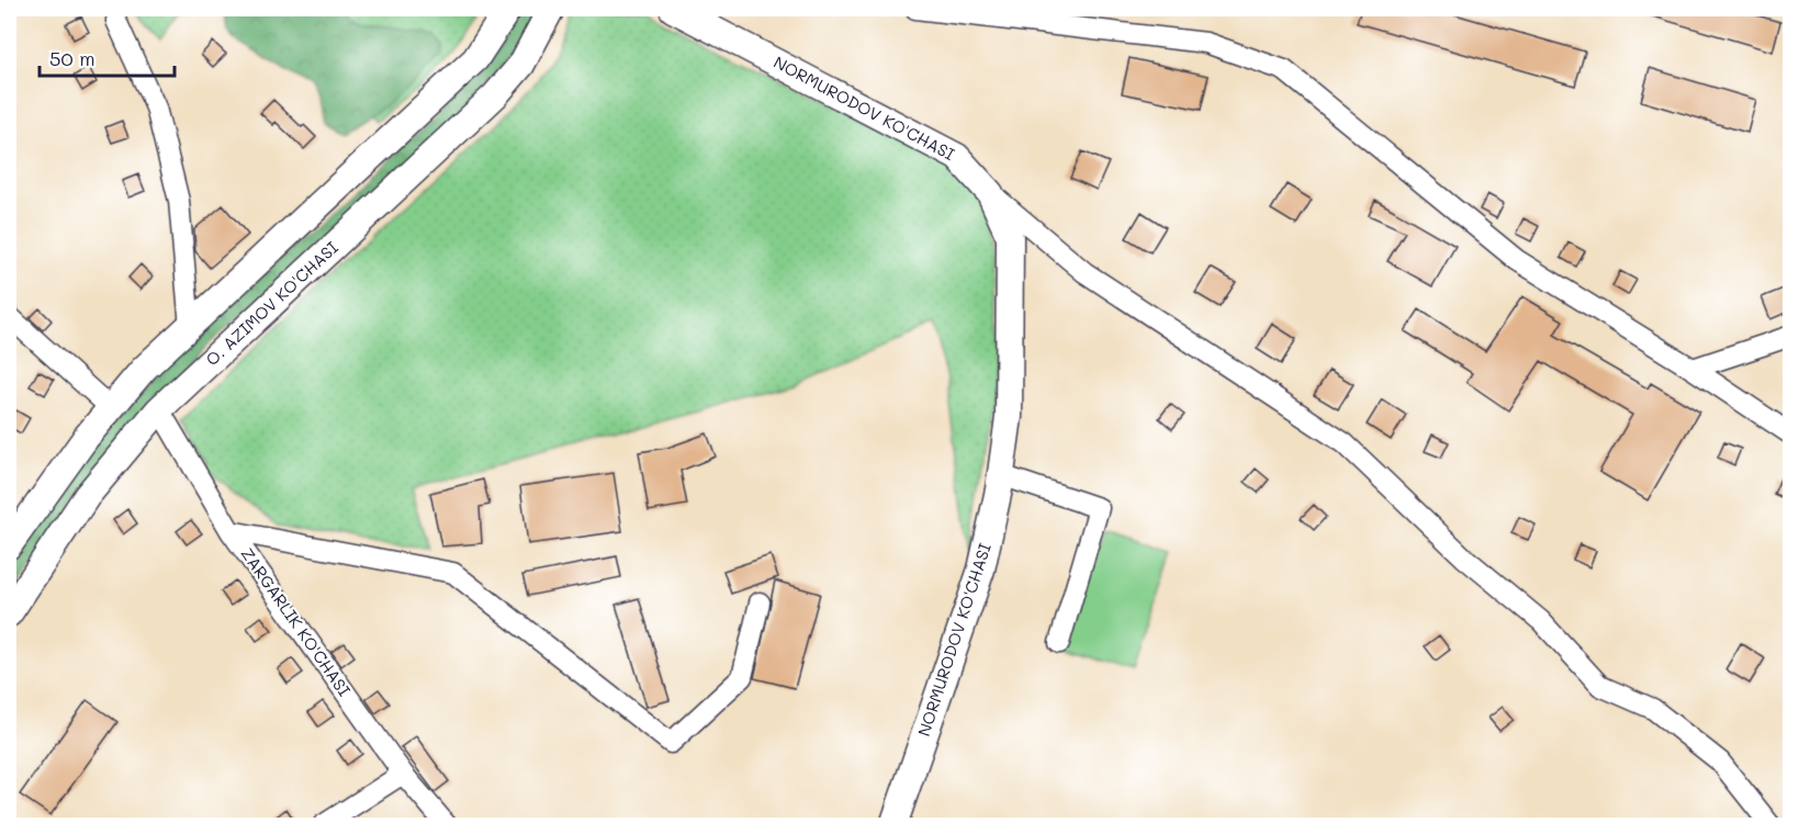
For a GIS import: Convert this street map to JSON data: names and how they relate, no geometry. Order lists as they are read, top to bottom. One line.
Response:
{"streets":{"main road":["NORMURODOV KO'CHASI","O. AZIMOV KO'CHASI"],"street":["ZARGARLIK KO'CHASI"]},"crossings":[["O. AZIMOV KO'CHASI","ZARGARLIK KO'CHASI"]],"scale_bar":"50 m"}
